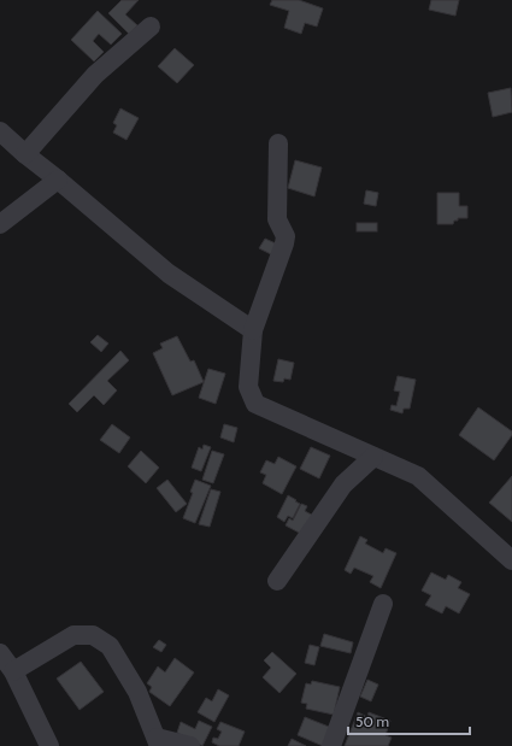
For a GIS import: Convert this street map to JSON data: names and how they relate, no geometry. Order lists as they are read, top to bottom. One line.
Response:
{"scale_bar":"50 m"}
